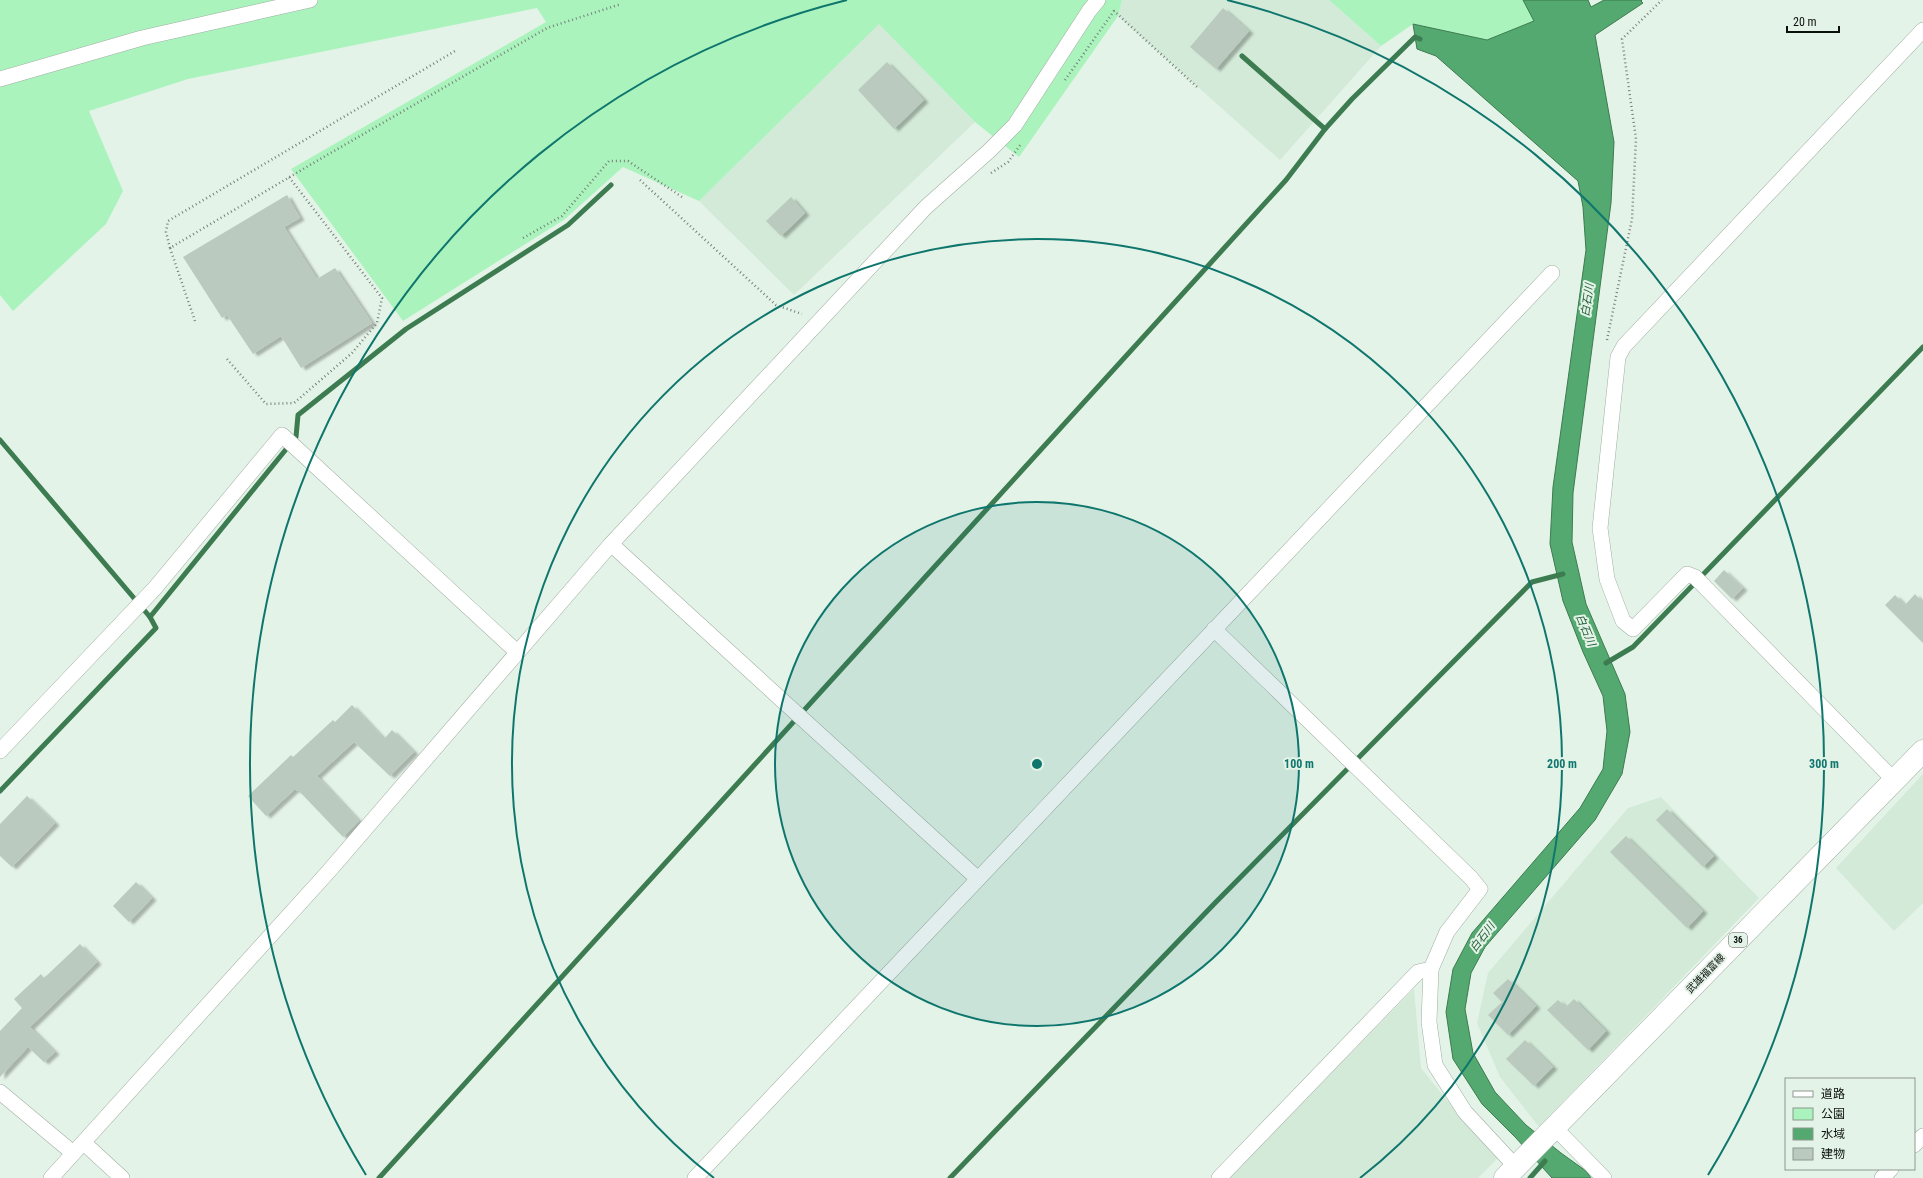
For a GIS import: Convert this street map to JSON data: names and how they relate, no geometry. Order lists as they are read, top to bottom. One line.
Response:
{"streets":{"main road":["36","武雄福富線"]},"water":["白石川"],"legend":["道路","公園","水域","建物"],"scale_bar":"20 m","rings":["100 m","200 m","300 m"]}
